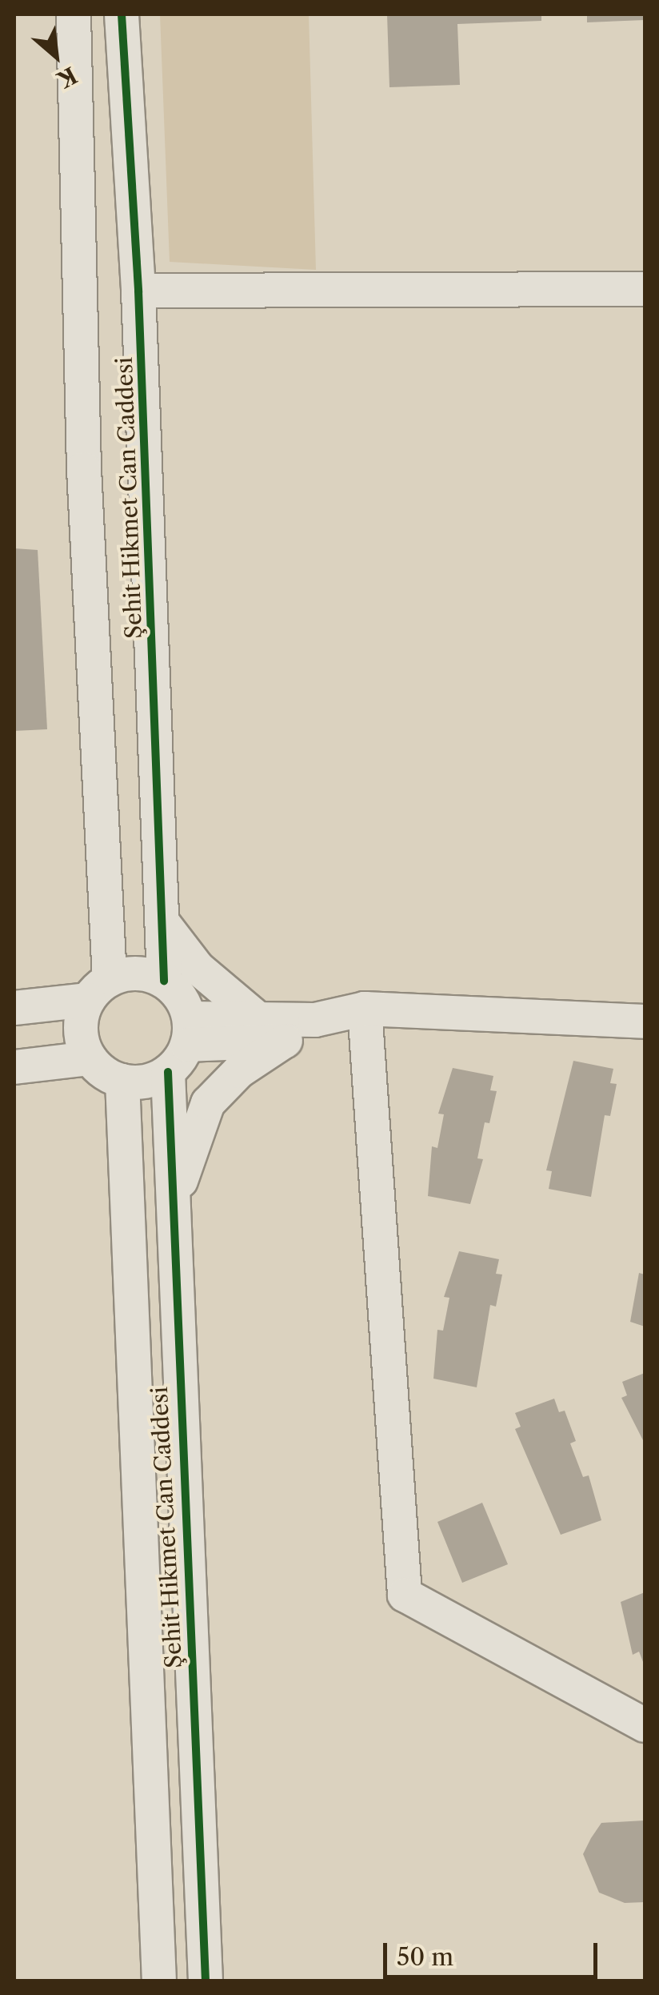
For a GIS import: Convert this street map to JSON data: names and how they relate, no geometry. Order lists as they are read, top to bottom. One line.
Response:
{"streets":{"street":["Şehit Hikmet Can Caddesi"]},"scale_bar":"50 m","north":"bottom right"}
